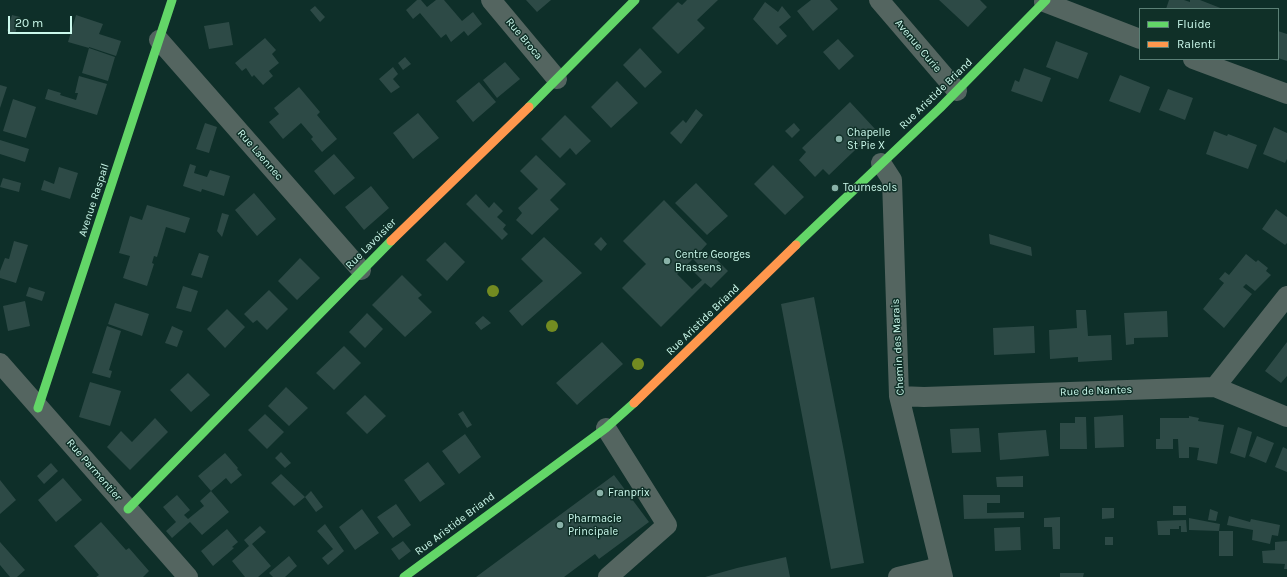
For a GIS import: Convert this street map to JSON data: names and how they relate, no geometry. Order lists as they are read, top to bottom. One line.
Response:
{"streets":{"street":["Rue Broca","Avenue Curie","Rue Aristide Briand","Rue Laennec","Avenue Raspail","Rue Lavoisier","Chemin des Marais","Rue de Nantes","Rue Parmentier"]},"crossings":[["Rue Broca","Rue Lavoisier"],["Avenue Curie","Rue Aristide Briand"],["Rue Aristide Briand","Chemin des Marais"],["Rue Laennec","Avenue Raspail"],["Rue Laennec","Rue Lavoisier"],["Avenue Raspail","Rue Parmentier"],["Rue Lavoisier","Rue Parmentier"],["Chemin des Marais","Rue de Nantes"]],"places":["Chapelle St Pie X","Tournesols","Centre Georges Brassens","Franprix","Pharmacie Principale"],"legend":["Fluide","Ralenti"],"scale_bar":"20 m"}
